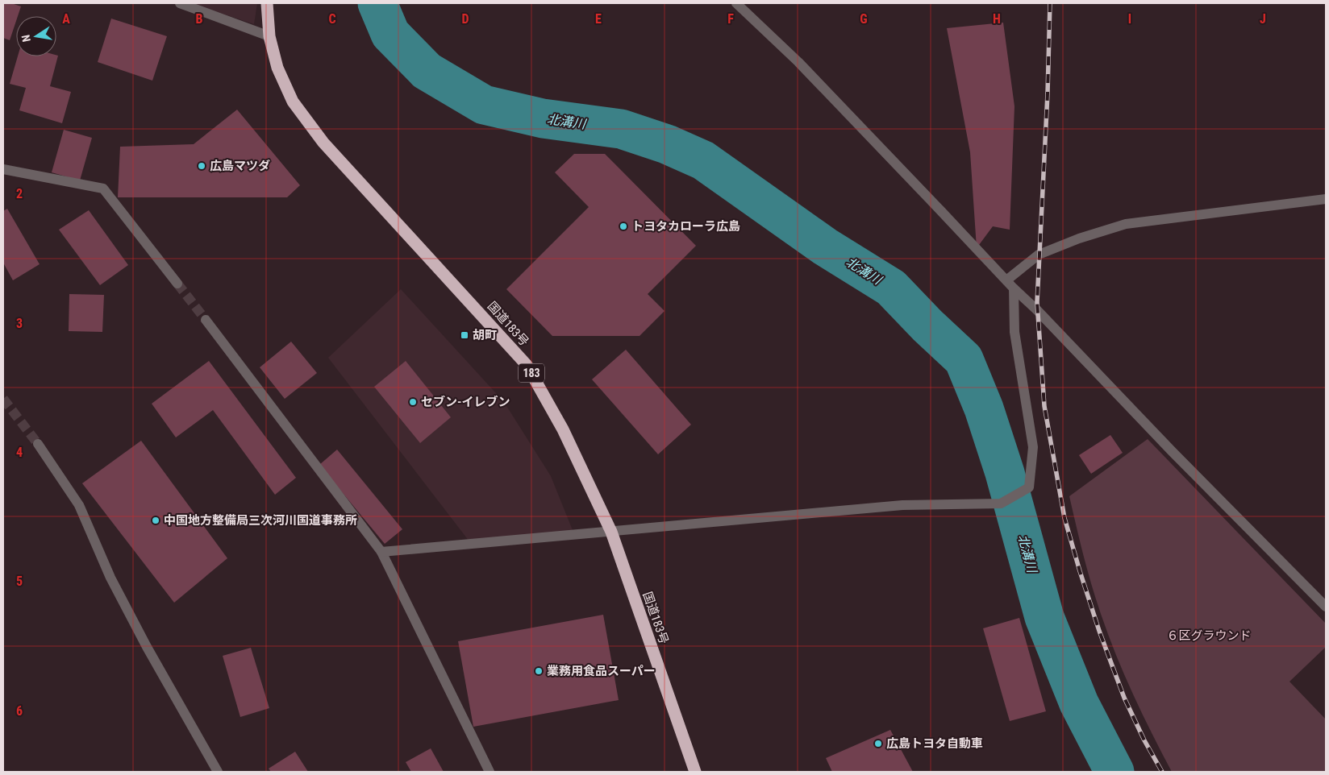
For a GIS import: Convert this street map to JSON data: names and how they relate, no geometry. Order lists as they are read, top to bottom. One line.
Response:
{"streets":{"highway":["国道183号","183"]},"water":["北溝川"],"parks":["６区グラウンド"],"places":{"other":["広島マツダ","トヨタカローラ広島","セブン-イレブン","中国地方整備局三次河川国道事務所","業務用食品スーパー","広島トヨタ自動車"],"transit":["胡町"]},"north":"left","grid":{"columns":["A","B","C","D","E","F","G","H","I","J"],"rows":["2","3","4","5","6"]}}
